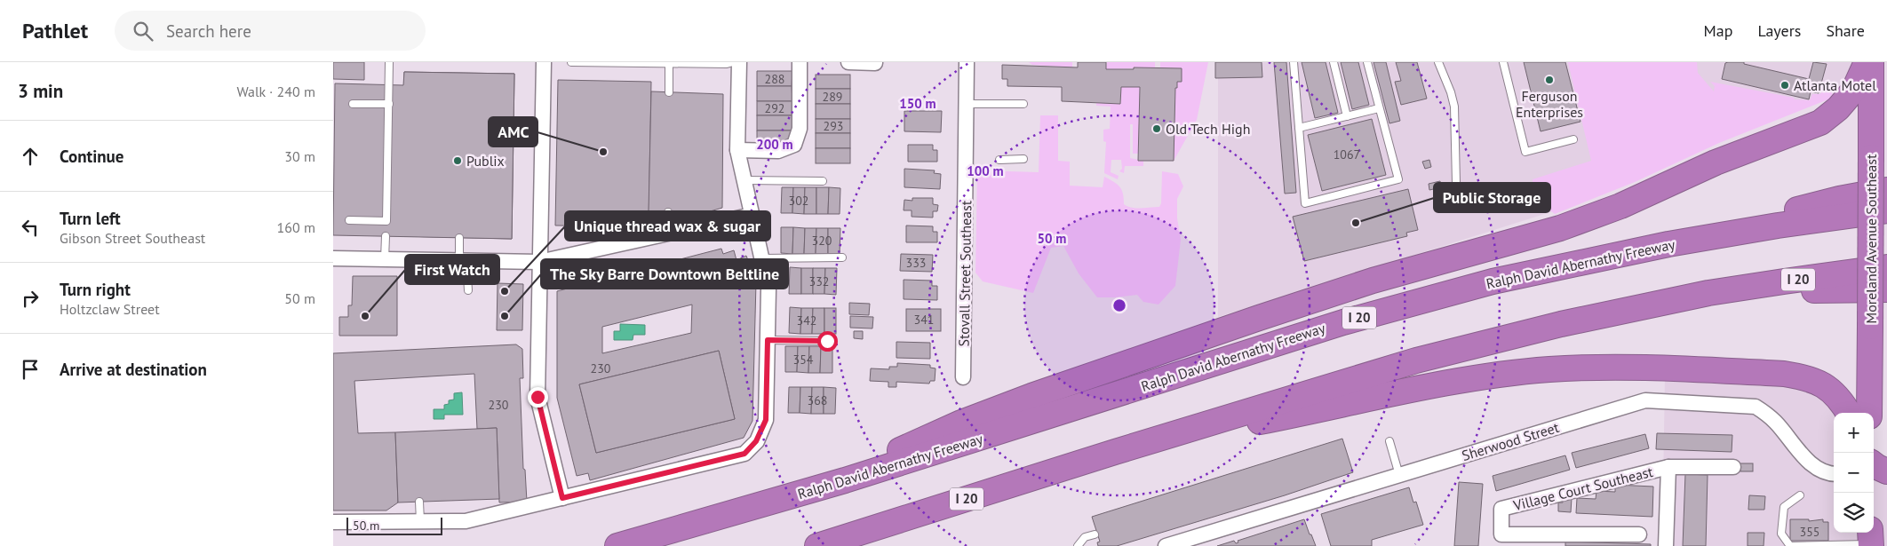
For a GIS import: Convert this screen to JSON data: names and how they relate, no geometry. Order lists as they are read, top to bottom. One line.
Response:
{"streets":{"highway":["Moreland Avenue Southeast","Ralph David Abernathy Freeway","I 20"],"street":["Stovall Street Southeast","Sherwood Street","Village Court Southeast"]},"places":["Ferguson Enterprises","Atlanta Motel","Old Tech High","AMC","Publix","Public Storage","Unique thread wax & sugar","First Watch","The Sky Barre Downtown Beltline"],"house_numbers":["288","289","292","293","1067","302","320","333","332","341","342","354","230","368","230","355"],"scale_bar":"50 m","page":{"header":"Pathlet","search":"Search here","nav":["Map","Layers","Share"],"heading":["3 min","Walk · 240 m"],"list":[["Continue","30 m"],["Turn left","Gibson Street Southeast","160 m"],["Turn right","Holtzclaw Street","50 m"],"Arrive at destination"],"map_buttons":["+","−"],"scale":"50 m"},"rings":["150 m","200 m","100 m","50 m"]}
